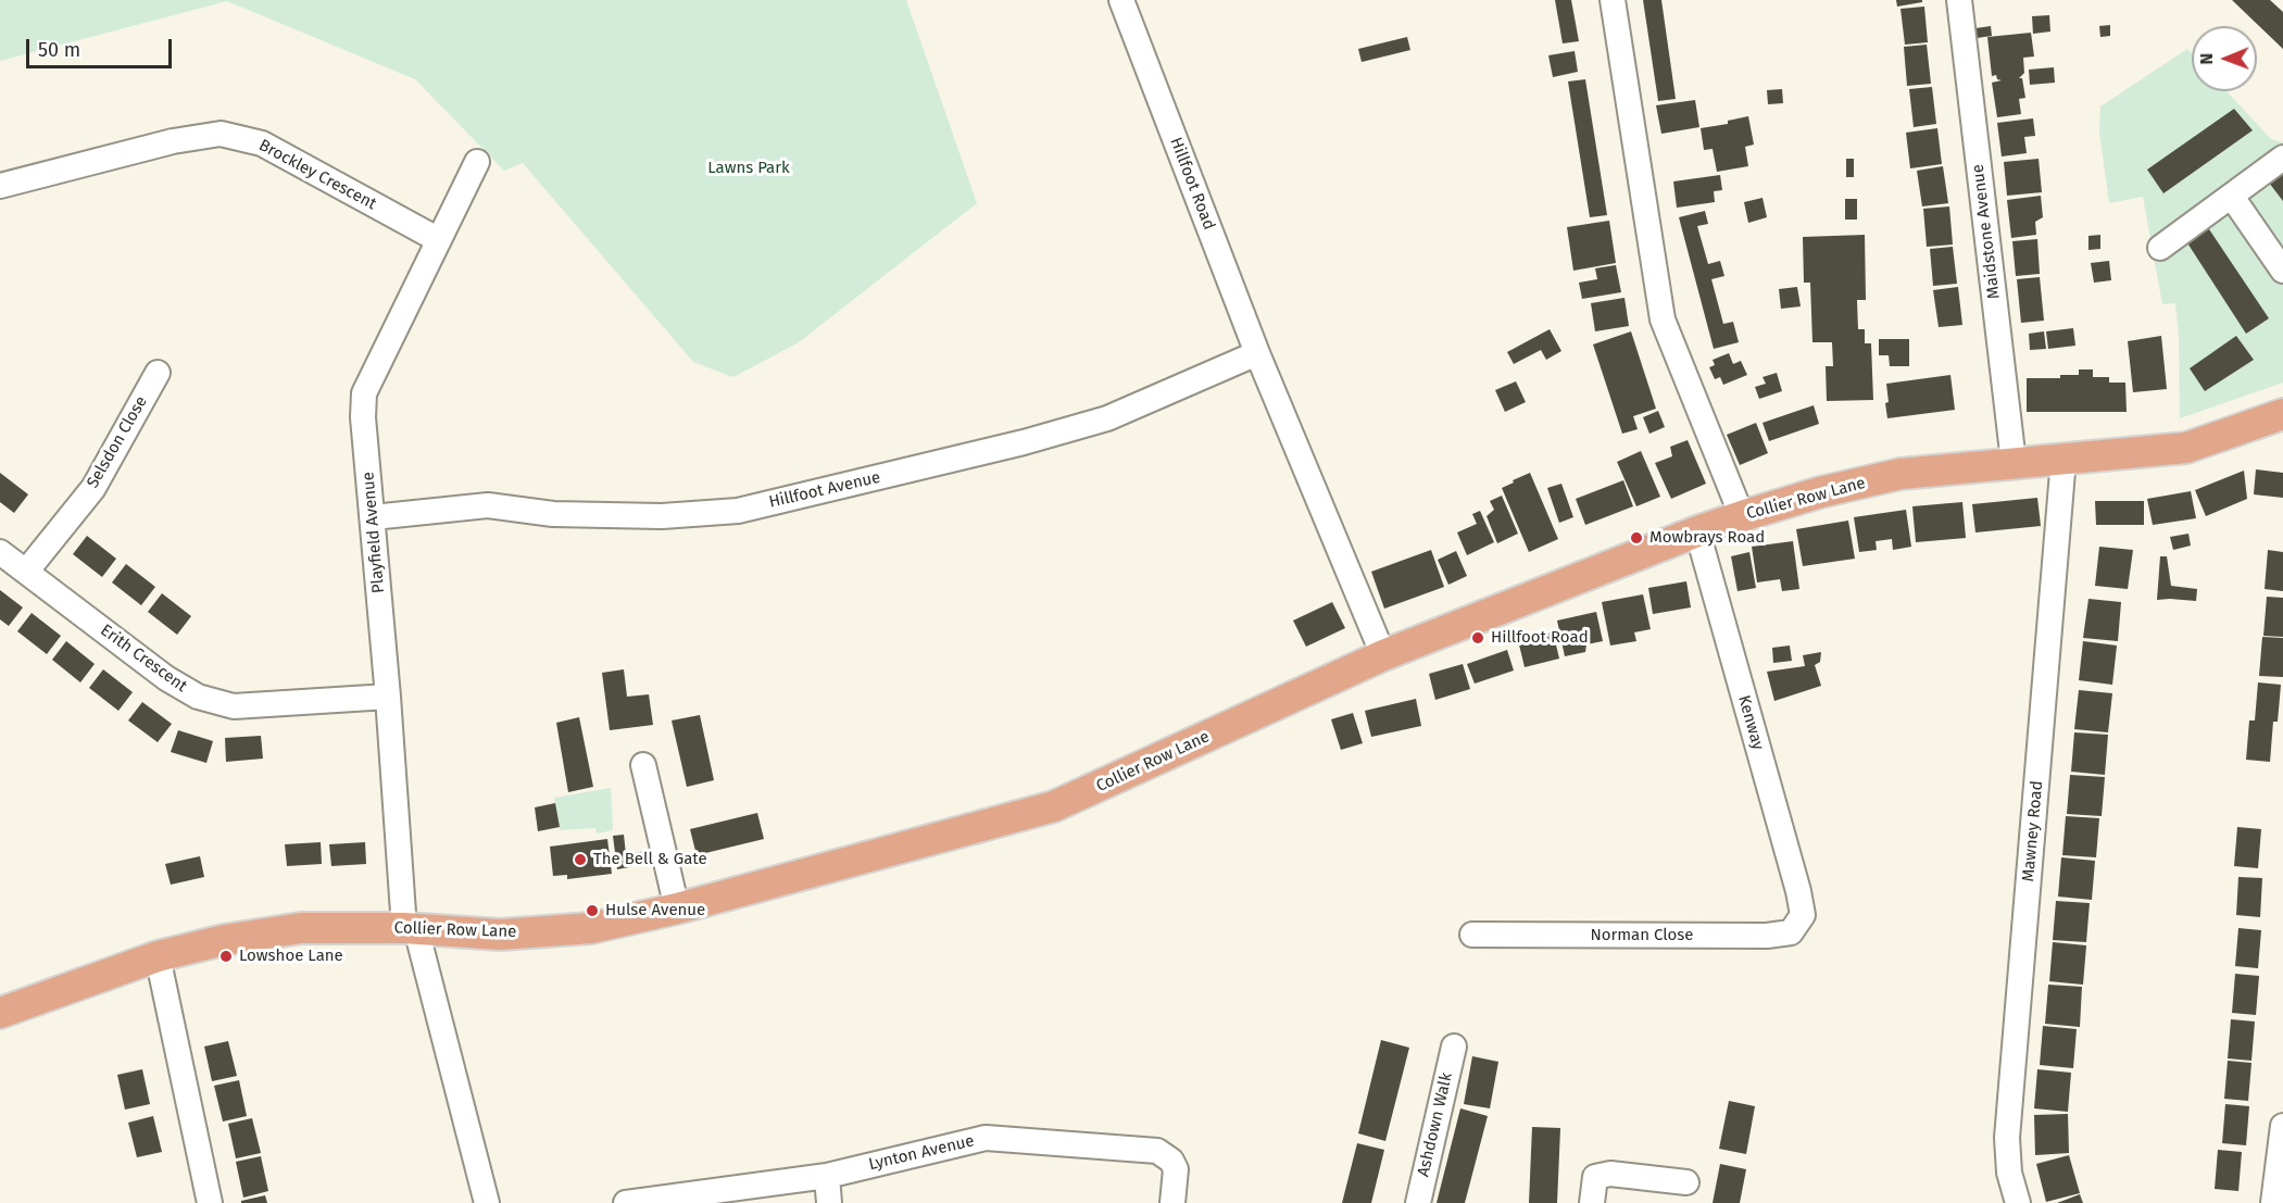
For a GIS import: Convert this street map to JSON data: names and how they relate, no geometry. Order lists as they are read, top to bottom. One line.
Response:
{"streets":{"main road":["Collier Row Lane"],"street":["Brockley Crescent","Hillfoot Road","Maidstone Avenue","Selsdon Close","Hillfoot Avenue","Playfield Avenue","Erith Crescent","Kenway","Mawney Road","Norman Close","Ashdown Walk","Lynton Avenue"]},"crossings":[["Brockley Crescent","Playfield Avenue"],["Hillfoot Road","Hillfoot Avenue"],["Hillfoot Road","Collier Row Lane"],["Maidstone Avenue","Collier Row Lane"],["Selsdon Close","Erith Crescent"],["Hillfoot Avenue","Playfield Avenue"],["Collier Row Lane","Playfield Avenue"],["Collier Row Lane","Kenway"],["Collier Row Lane","Mawney Road"],["Playfield Avenue","Erith Crescent"],["Kenway","Norman Close"]],"parks":["Lawns Park"],"places":["Mowbrays Road","Hillfoot Road","The Bell & Gate","Hulse Avenue","Lowshoe Lane"],"scale_bar":"50 m","north":"left"}
